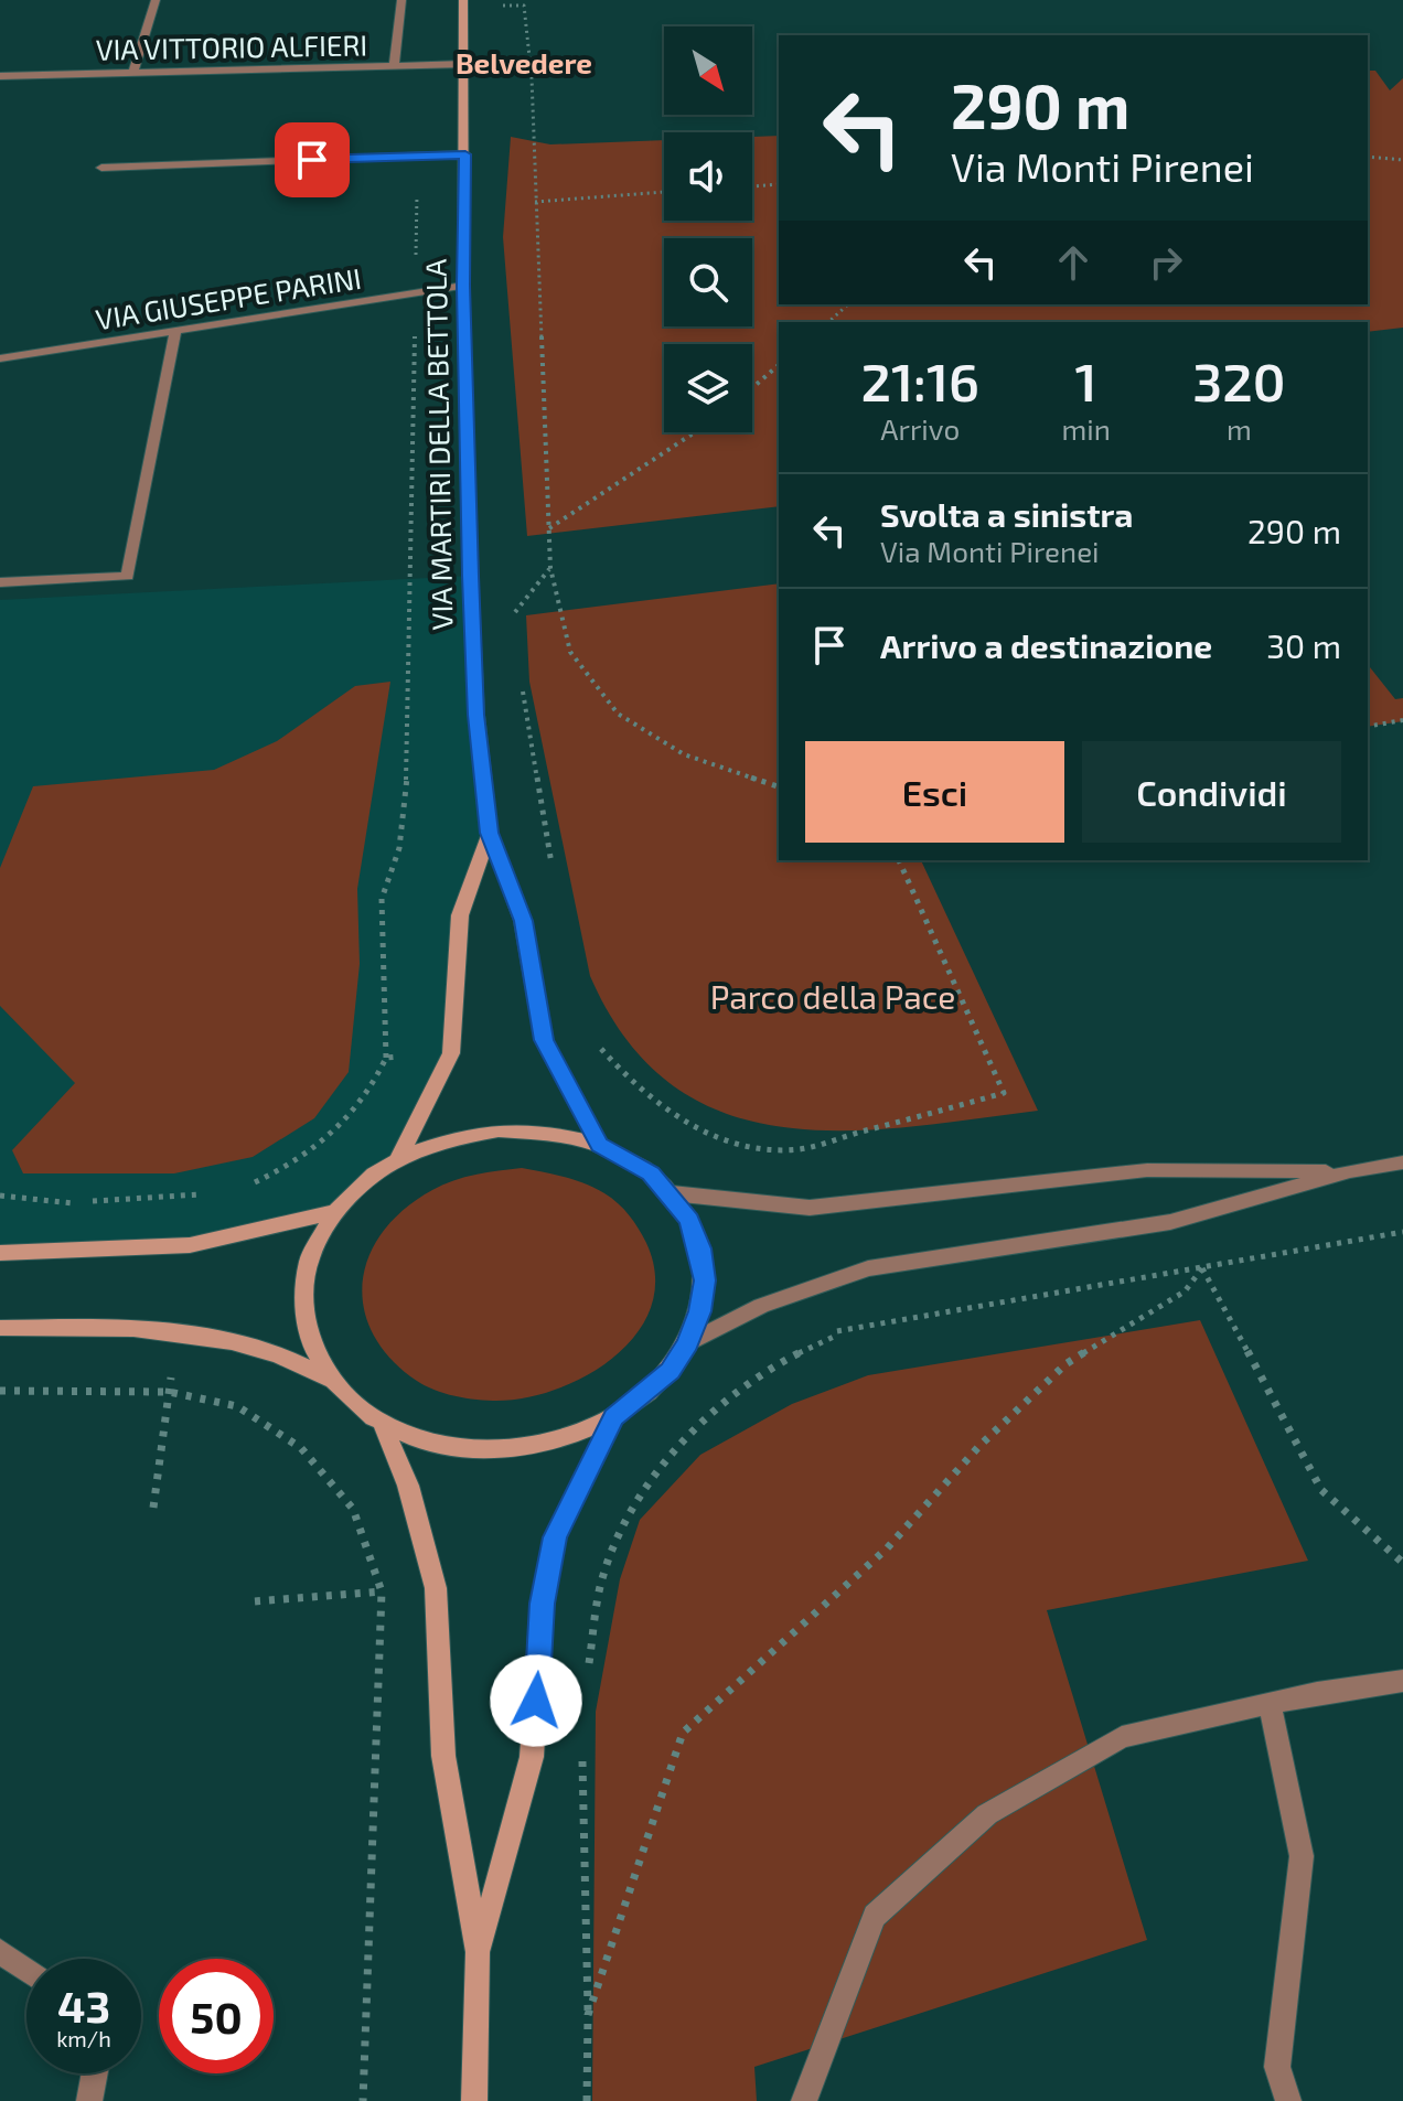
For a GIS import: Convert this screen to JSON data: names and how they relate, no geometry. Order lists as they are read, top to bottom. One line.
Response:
{"streets":{"main road":["VIA MARTIRI DELLA BETTOLA"],"street":["VIA VITTORIO ALFIERI","VIA GIUSEPPE PARINI"]},"crossings":[["VIA VITTORIO ALFIERI","VIA MARTIRI DELLA BETTOLA"],["VIA GIUSEPPE PARINI","VIA MARTIRI DELLA BETTOLA"]],"districts":["Belvedere"],"parks":["Parco della Pace"],"north":"bottom right","page":{"turn":["290 m","Via Monti Pirenei"],"eta":["21:16","Arrivo","1","min","320","m"],"list":[{"name":"Svolta a sinistra","note":"Via Monti Pirenei","value":"290 m"},{"name":"Arrivo a destinazione","value":"30 m"}],"buttons":["Esci","Condividi"],"speed":"43 km/h","limit":"50"}}
